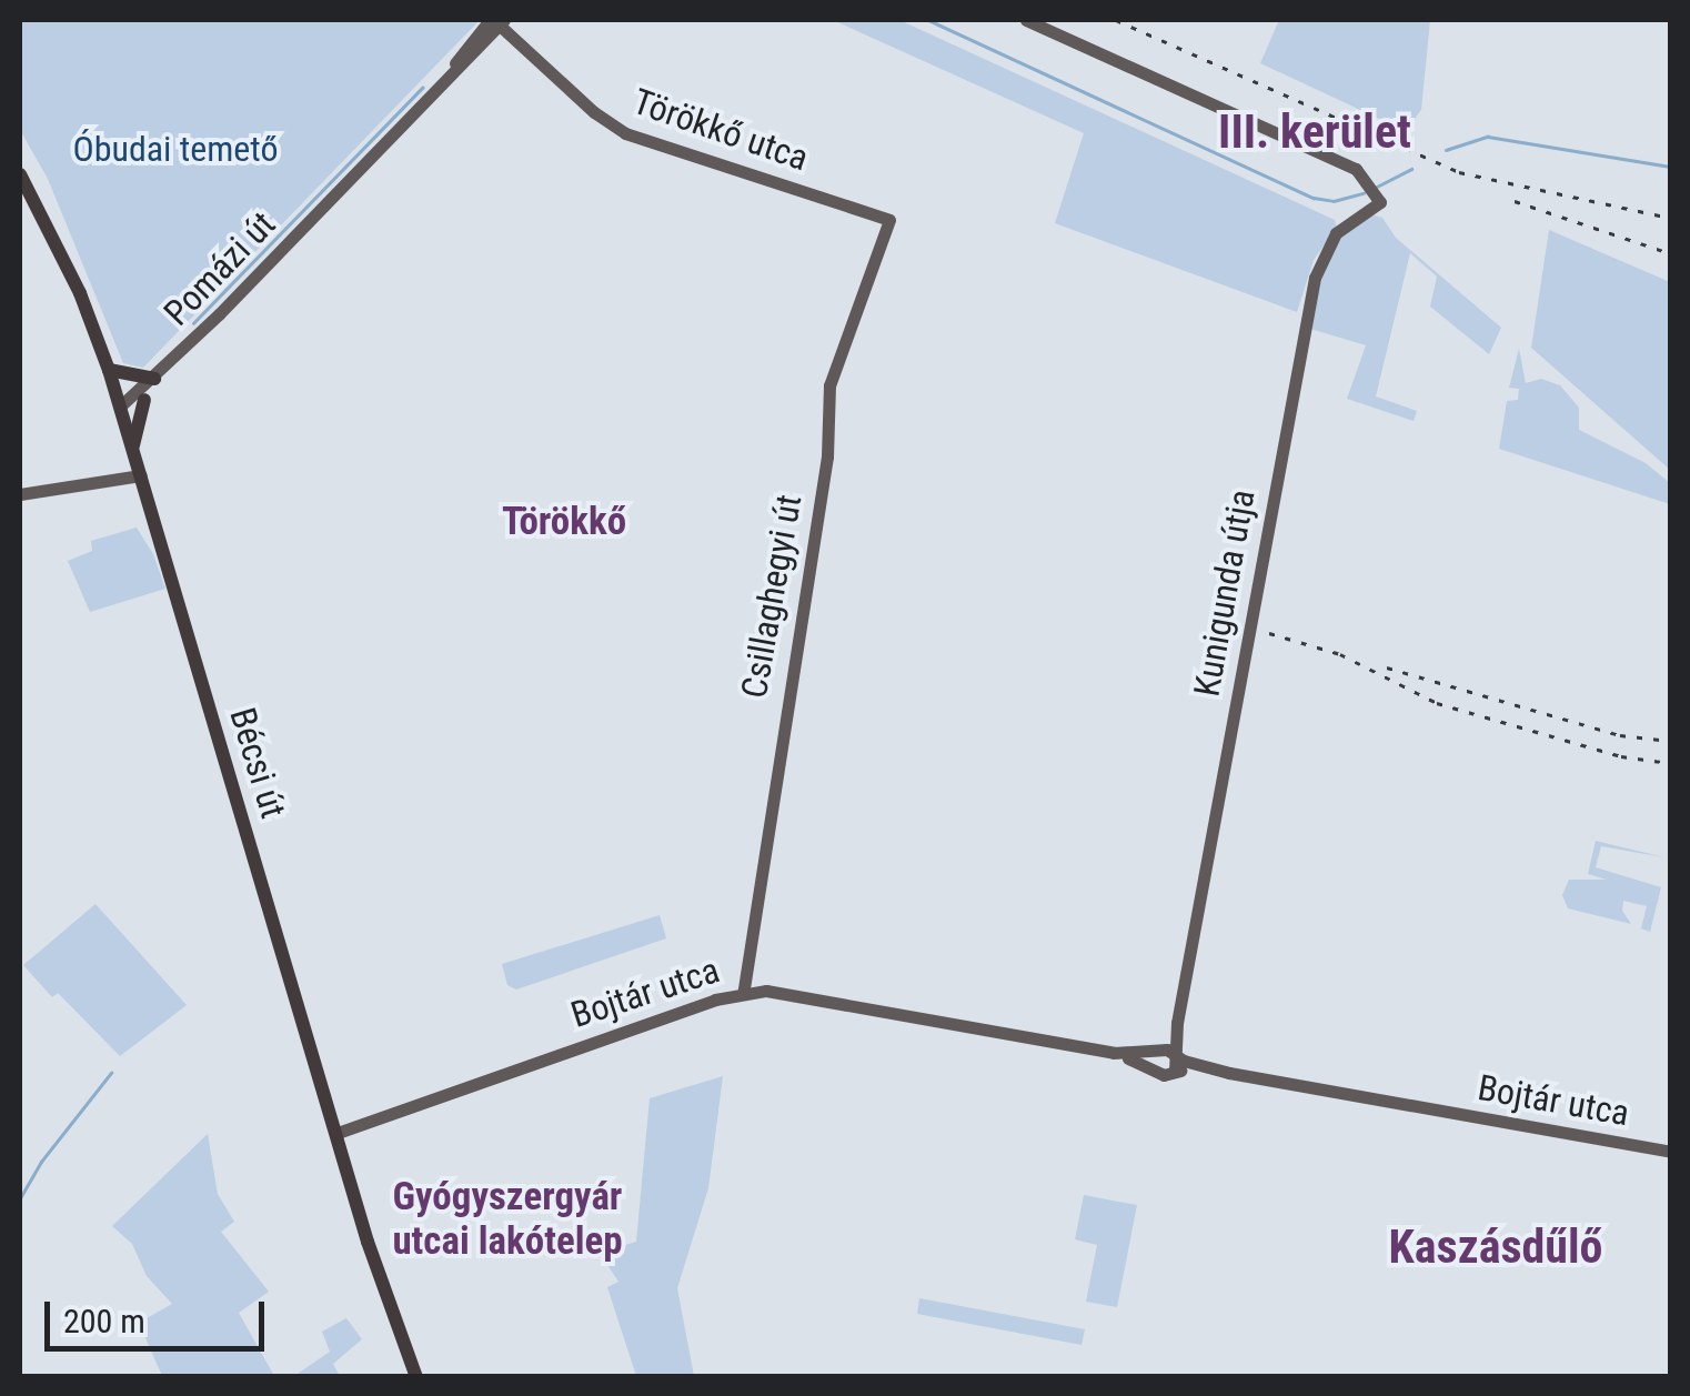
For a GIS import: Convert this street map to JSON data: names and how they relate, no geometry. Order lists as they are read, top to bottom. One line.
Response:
{"streets":{"main road":["Bécsi út"],"street":["Törökkő utca","Pomázi út","Kunigunda útja","Csillaghegyi út","Bojtár utca"]},"crossings":[["Törökkő utca","Pomázi út"],["Törökkő utca","Csillaghegyi út"],["Kunigunda útja","Bojtár utca"],["Csillaghegyi út","Bojtár utca"],["Bécsi út","Bojtár utca"]],"districts":["III. kerület","Törökkő","Gyógyszergyár utcai lakótelep","Kaszásdűlő"],"parks":["Óbudai temető"],"scale_bar":"200 m"}
